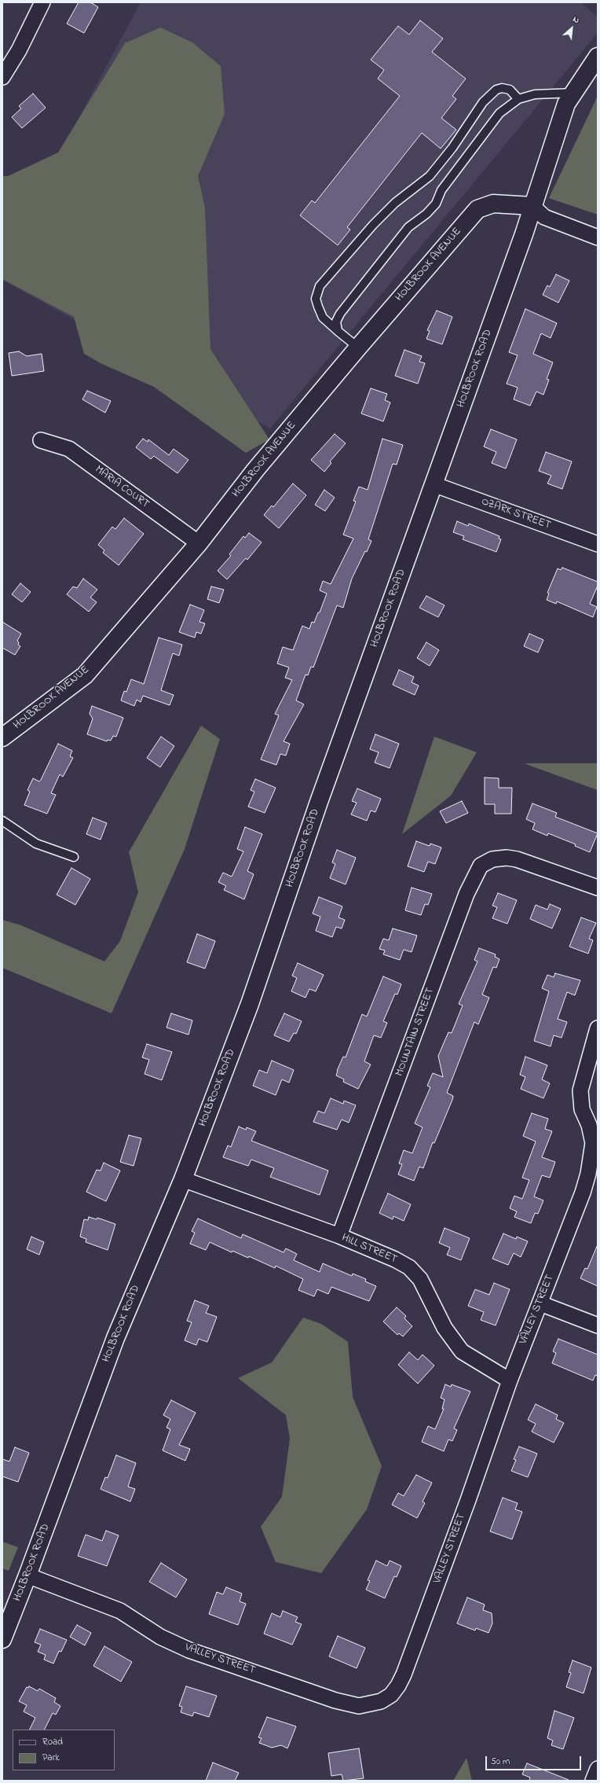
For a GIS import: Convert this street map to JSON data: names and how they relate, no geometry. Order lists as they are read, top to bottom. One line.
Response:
{"streets":{"street":["HOLBROOK AVENUE","HOLBROOK ROAD","MARIA COURT","OZARK STREET","MOUNTAIN STREET","HILL STREET","VALLEY STREET"]},"crossings":[["HOLBROOK AVENUE","HOLBROOK ROAD"],["HOLBROOK AVENUE","MARIA COURT"],["HOLBROOK ROAD","OZARK STREET"],["HOLBROOK ROAD","HILL STREET"],["HOLBROOK ROAD","VALLEY STREET"],["MOUNTAIN STREET","HILL STREET"],["HILL STREET","VALLEY STREET"]],"legend":["Road","Park"],"scale_bar":"50 m","north":"top right"}
